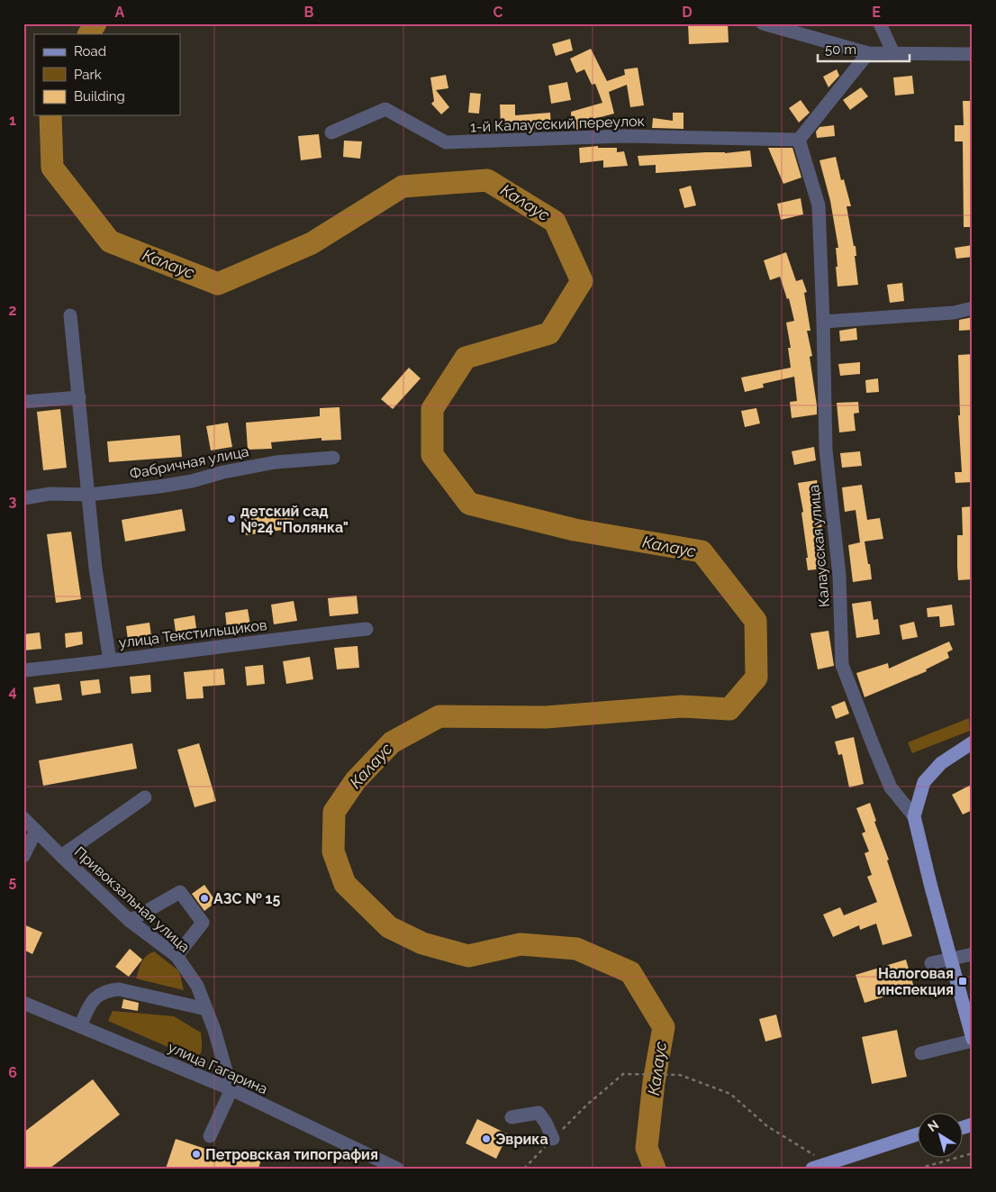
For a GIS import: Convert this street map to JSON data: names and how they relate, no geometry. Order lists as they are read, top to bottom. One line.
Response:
{"streets":{"main road":["Калаусская улица"],"street":["1-й Калаусский переулок","Фабричная улица","улица Текстильщиков","Привокзальная улица","улица Гагарина"]},"crossings":[["1-й Калаусский переулок","Калаусская улица"],["Привокзальная улица","улица Гагарина"]],"water":["Калаус"],"places":{"other":["детский сад №24 \"Полянка\"","АЗС № 15","Эврика","Петровская типография"],"transit":["Налоговая инспекция"]},"legend":["Road","Park","Building"],"scale_bar":"50 m","north":"top left","grid":{"columns":["A","B","C","D","E"],"rows":["1","2","3","4","5","6"]}}
